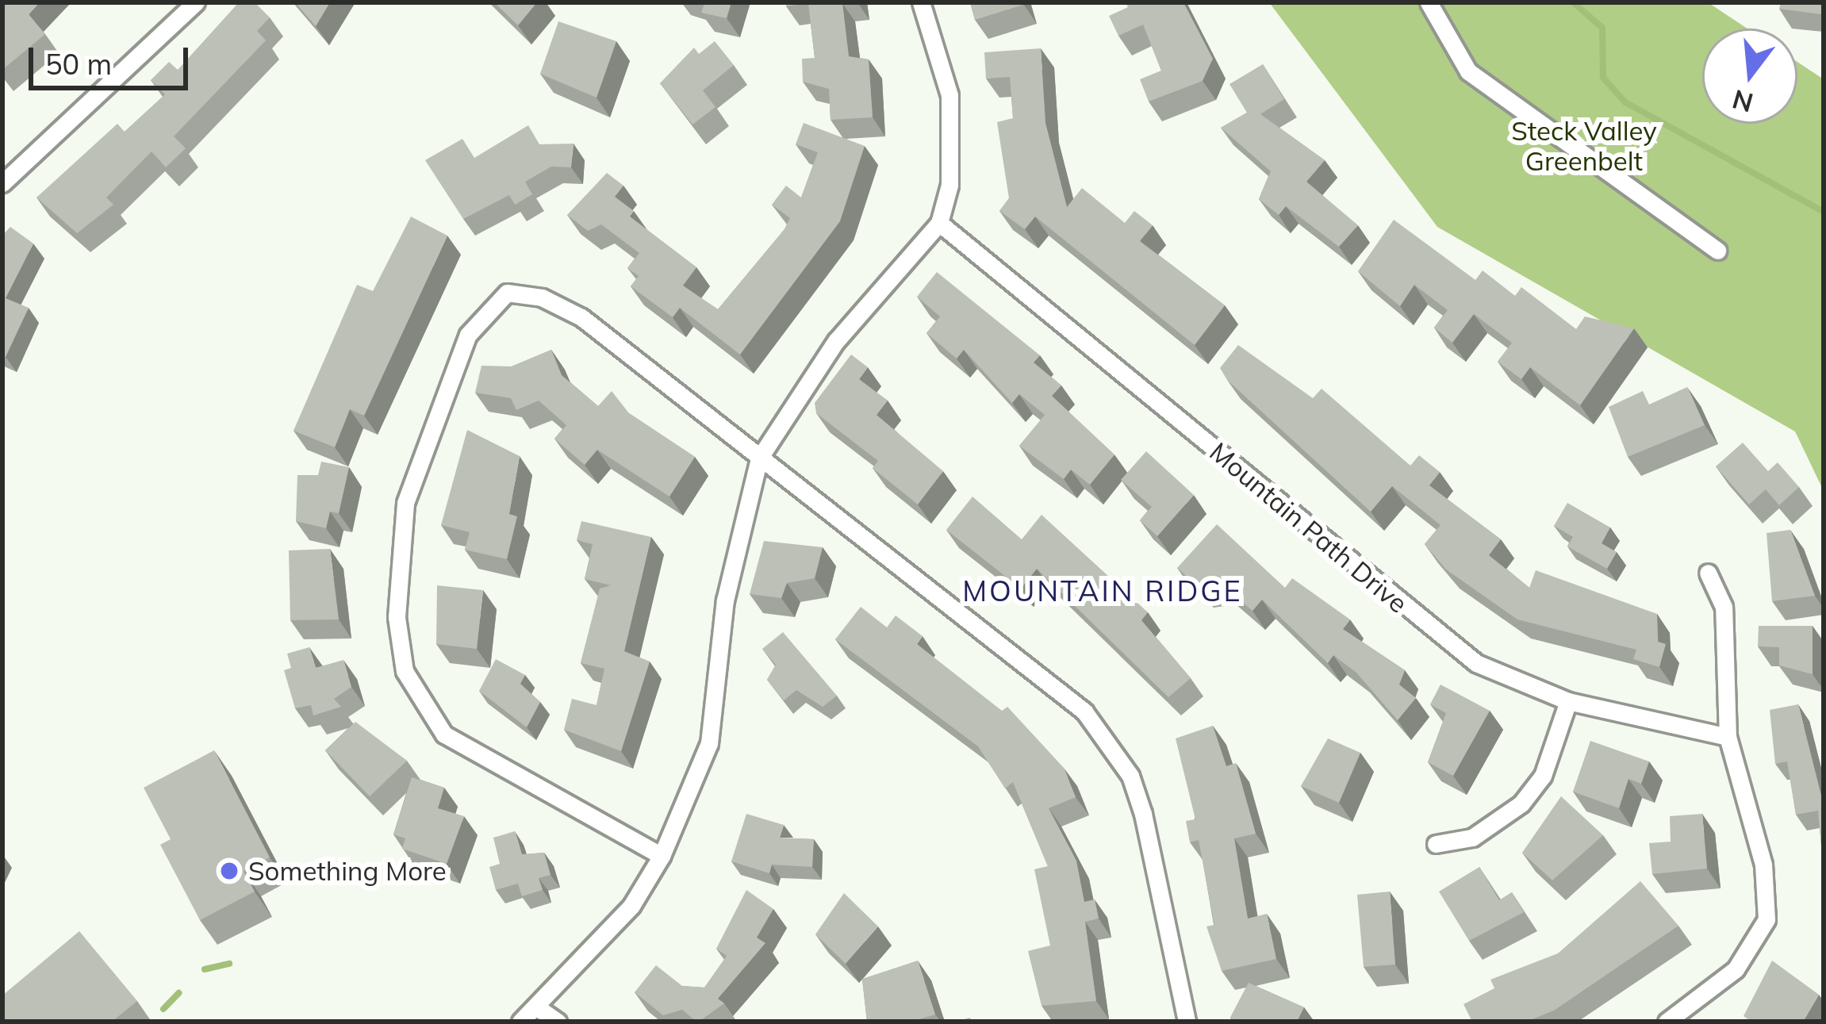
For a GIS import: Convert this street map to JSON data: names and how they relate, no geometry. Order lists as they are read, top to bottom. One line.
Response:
{"streets":{"street":["Mountain Path Drive"]},"districts":["MOUNTAIN RIDGE"],"parks":["Steck Valley Greenbelt"],"places":["Something More"],"scale_bar":"50 m","north":"bottom"}
